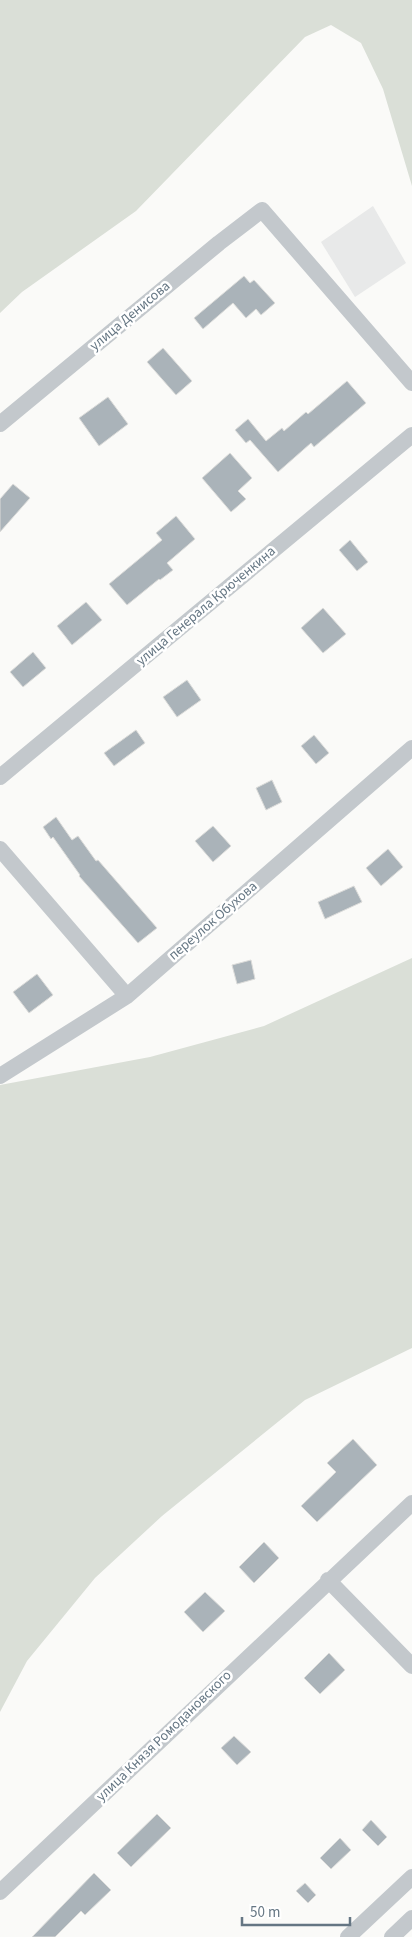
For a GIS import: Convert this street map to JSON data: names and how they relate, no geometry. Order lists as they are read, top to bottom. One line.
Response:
{"streets":{"street":["улица Денисова","улица Генерала Крюченкина","переулок Обухова","улица Князя Ромодановского"]},"scale_bar":"50 m"}
